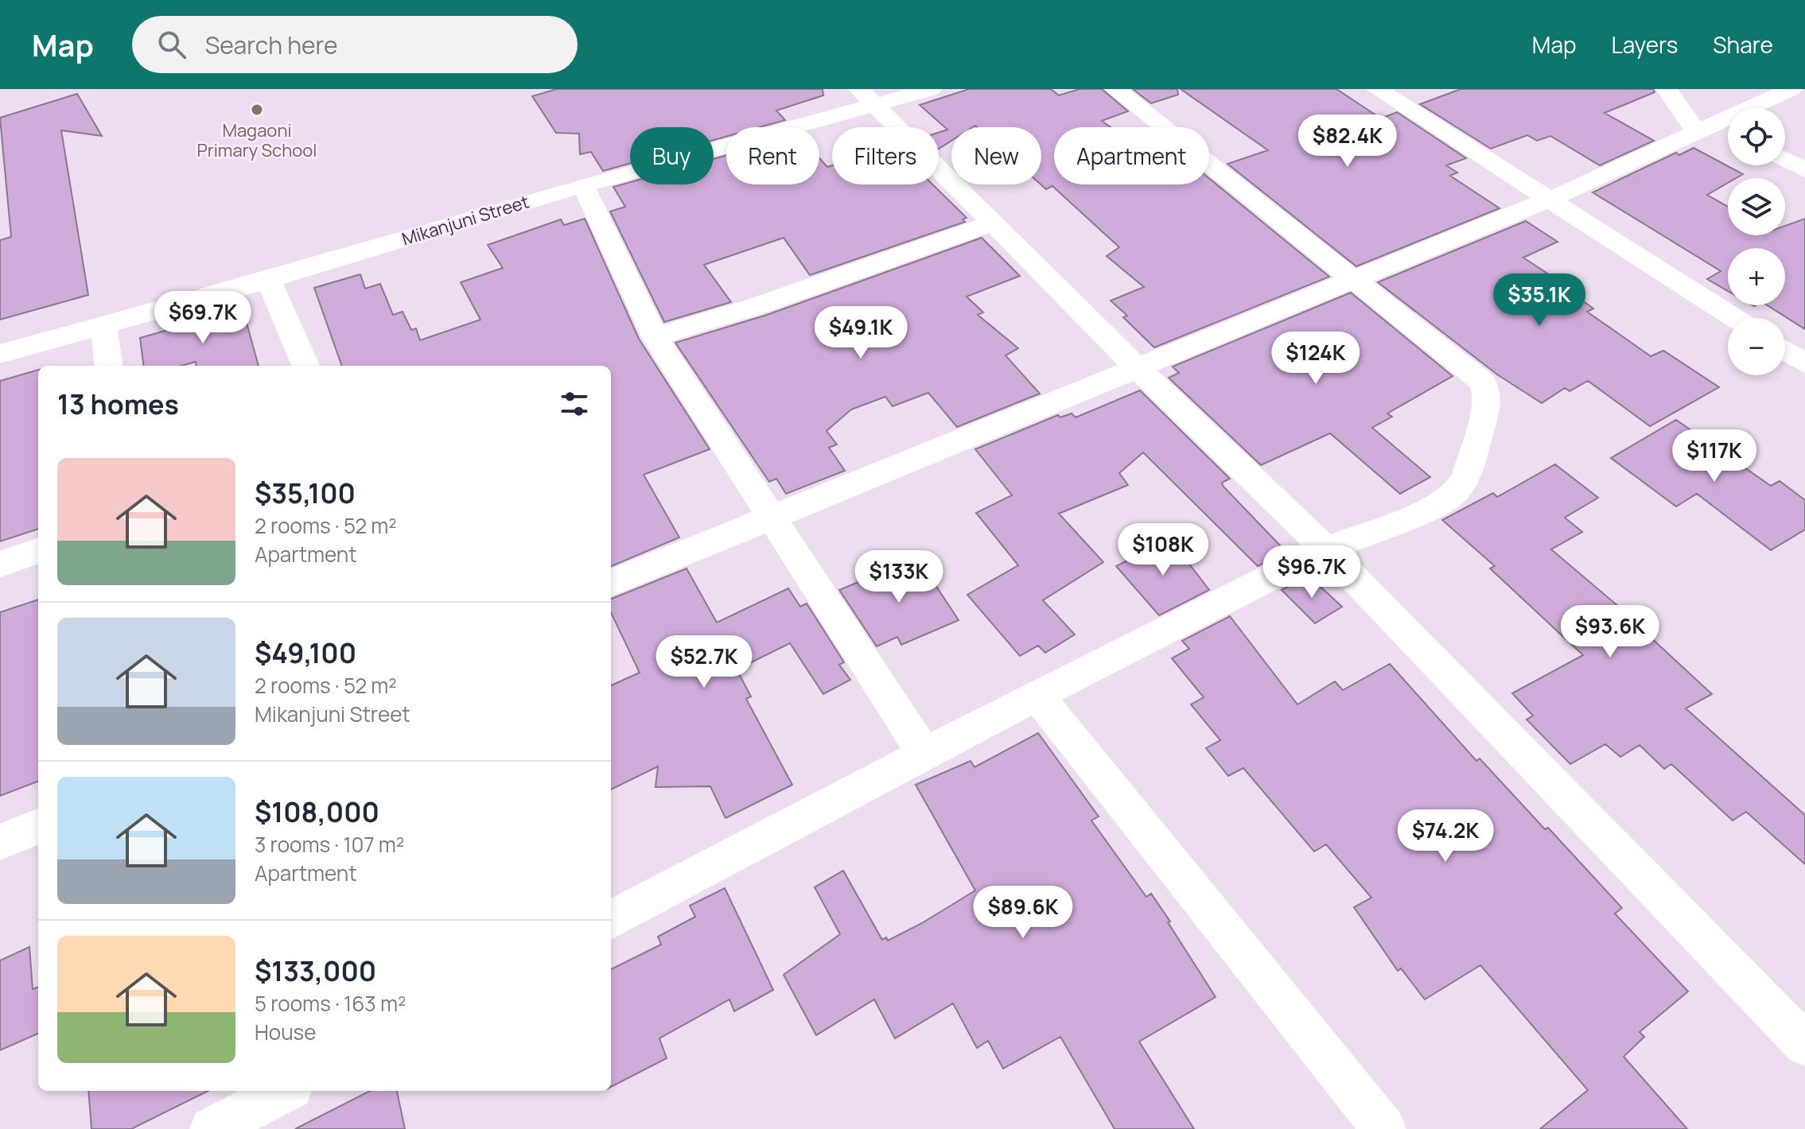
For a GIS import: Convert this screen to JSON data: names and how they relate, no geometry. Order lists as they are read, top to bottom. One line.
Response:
{"streets":{"street":["Mikanjuni Street"]},"places":["Magaoni Primary School"],"page":{"header":"Map","search":"Search here","nav":["Map","Layers","Share"],"map_buttons":["+","−"],"price":["$82.4K","$35.1K","$69.7K","$49.1K","$124K","$117K","$108K","$96.7K","$133K","$93.6K","$52.7K","$74.2K","$89.6K"],"chip":["Buy","Rent","Filters","New","Apartment"],"heading":"13 homes","list":[{"name":"$35,100","note":"2 rooms · 52 m² · Apartment"},{"name":"$49,100","note":"2 rooms · 52 m² · Mikanjuni Street"},{"name":"$108,000","note":"3 rooms · 107 m² · Apartment"},{"name":"$133,000","note":"5 rooms · 163 m² · House"}]}}
